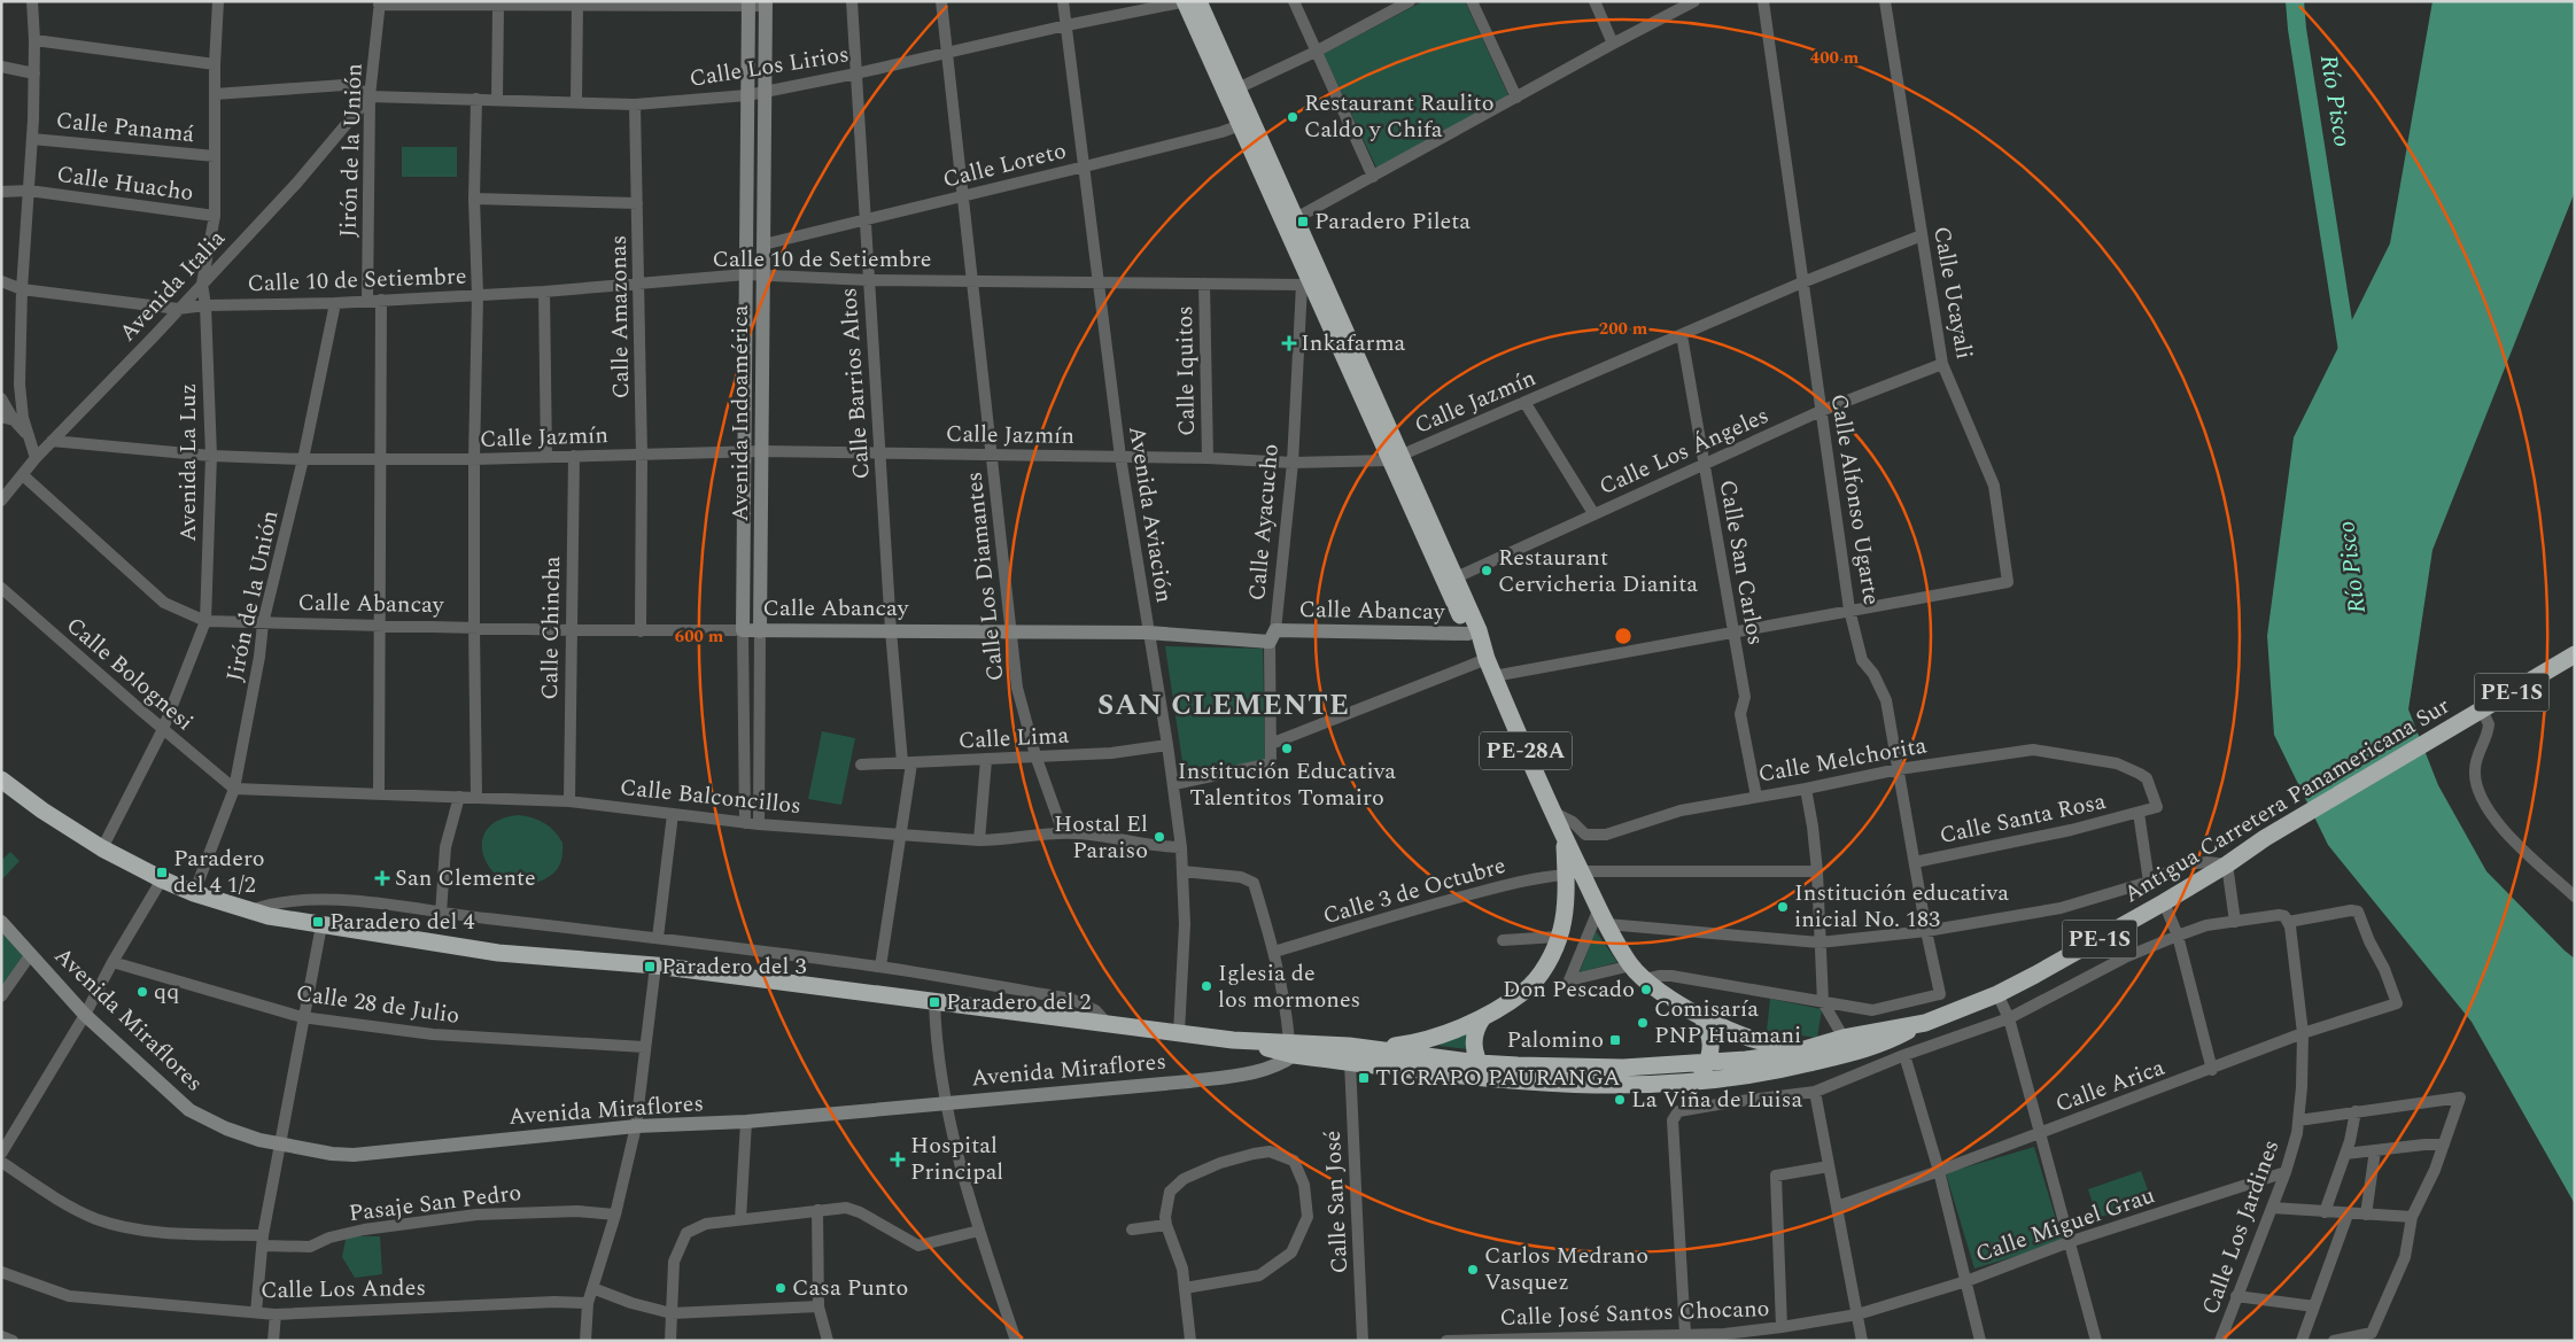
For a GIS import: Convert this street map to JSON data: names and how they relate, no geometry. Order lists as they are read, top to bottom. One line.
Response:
{"streets":{"highway":["PE-1S","PE-28A","Antigua Carretera Panamericana Sur"],"street":["Calle Los Lirios","Calle Panamá","Jirón de la Unión","Calle Loreto","Calle Huacho","Calle 10 de Setiembre","Avenida Italia","Calle Ucayali","Calle Amazonas","Calle Iquitos","Calle Barrios Altos","Calle Jazmín","Avenida Indoamérica","Calle Los Ángeles","Avenida La Luz","Calle Alfonso Ugarte","Avenida Aviación","Calle Ayacucho","Calle San Carlos","Calle Los Diamantes","Calle Abancay","Calle Chincha","Calle Bolognesi","Calle Lima","Calle Melchorita","Calle Balconcillos","Calle Santa Rosa","Calle 3 de Octubre","Calle 28 de Julio","Avenida Miraflores","Calle Arica","Calle San José","Pasaje San Pedro","Calle Miguel Grau","Calle Los Jardines","Calle Los Andes","Calle José Santos Chocano"]},"crossings":[["Calle Los Lirios","Jirón de la Unión"],["Calle Los Lirios","Avenida Italia"],["Calle Los Lirios","Calle Amazonas"],["Calle Los Lirios","Calle Barrios Altos"],["Calle Los Lirios","Avenida Indoamérica"],["Calle Los Lirios","Avenida Aviación"],["Calle Los Lirios","Calle Los Diamantes"],["Calle Los Lirios","PE-28A"],["Jirón de la Unión","Calle 10 de Setiembre"],["Jirón de la Unión","Avenida Italia"],["Jirón de la Unión","Calle Jazmín"],["Jirón de la Unión","Calle Abancay"],["Jirón de la Unión","Calle Bolognesi"],["Jirón de la Unión","Calle Balconcillos"],["Jirón de la Unión","Antigua Carretera Panamericana Sur"],["Calle Loreto","Calle Barrios Altos"],["Calle Loreto","Avenida Indoamérica"],["Calle Loreto","Avenida Aviación"],["Calle Loreto","Calle Los Diamantes"],["Calle Loreto","PE-28A"],["Calle 10 de Setiembre","Avenida Italia"],["Calle 10 de Setiembre","Calle Amazonas"],["Calle 10 de Setiembre","Calle Iquitos"],["Calle 10 de Setiembre","Calle Barrios Altos"],["Calle 10 de Setiembre","Avenida Indoamérica"],["Calle 10 de Setiembre","Avenida La Luz"],["Calle 10 de Setiembre","Avenida Aviación"],["Calle 10 de Setiembre","Calle Ayacucho"],["Calle 10 de Setiembre","Calle Los Diamantes"],["Calle 10 de Setiembre","PE-28A"],["Avenida Italia","Calle Jazmín"],["Avenida Italia","Avenida La Luz"],["Calle Ucayali","Calle Jazmín"],["Calle Ucayali","Calle Los Ángeles"],["Calle Ucayali","Calle Alfonso Ugarte"],["Calle Amazonas","Calle Jazmín"],["Calle Amazonas","Calle Abancay"],["Calle Iquitos","Calle Jazmín"],["Calle Barrios Altos","Calle Jazmín"],["Calle Barrios Altos","Calle Abancay"],["Calle Barrios Altos","Calle Lima"],["Calle Barrios Altos","Calle Balconcillos"],["Calle Jazmín","Avenida Indoamérica"],["Calle Jazmín","Avenida La Luz"],["Calle Jazmín","Calle Alfonso Ugarte"],["Calle Jazmín","Avenida Aviación"],["Calle Jazmín","Calle Ayacucho"],["Calle Jazmín","Calle San Carlos"],["Calle Jazmín","Calle Los Diamantes"],["Calle Jazmín","Calle Chincha"],["Calle Jazmín","PE-28A"],["Avenida Indoamérica","Calle Abancay"],["Avenida Indoamérica","Calle Balconcillos"],["Calle Los Ángeles","Calle Alfonso Ugarte"],["Calle Los Ángeles","Calle San Carlos"],["Calle Los Ángeles","PE-28A"],["Avenida La Luz","Calle Bolognesi"],["Avenida La Luz","Antigua Carretera Panamericana Sur"],["Calle Alfonso Ugarte","Calle Melchorita"],["Calle Alfonso Ugarte","Calle Santa Rosa"],["Avenida Aviación","Calle Ayacucho"],["Avenida Aviación","Calle Abancay"],["Avenida Aviación","Calle Lima"],["Avenida Aviación","Calle Balconcillos"],["Avenida Aviación","Antigua Carretera Panamericana Sur"],["Calle Ayacucho","Calle Abancay"],["Calle Ayacucho","PE-28A"],["Calle San Carlos","Calle Melchorita"],["Calle Los Diamantes","Calle Abancay"],["Calle Los Diamantes","Calle Lima"],["Calle Los Diamantes","Calle Balconcillos"],["Calle Abancay","Calle Chincha"],["Calle Abancay","PE-28A"],["Calle Chincha","Calle Balconcillos"],["Calle Bolognesi","Calle Balconcillos"],["PE-28A","Calle Melchorita"],["PE-28A","Antigua Carretera Panamericana Sur"],["PE-28A","Calle 3 de Octubre"],["Calle Melchorita","Calle Santa Rosa"],["Antigua Carretera Panamericana Sur","Avenida Miraflores"],["Antigua Carretera Panamericana Sur","Calle San José"],["Calle Arica","Calle Los Jardines"],["Calle Miguel Grau","Calle Los Jardines"],["Calle Miguel Grau","Calle José Santos Chocano"]],"districts":["SAN CLEMENTE"],"water":["Río Pisco"],"places":{"other":["Restaurant Raulito Caldo y Chifa","Restaurant Cervicheria Dianita","Institución Educativa Talentitos Tomairo","Hostal El Paraiso","Institución educativa inicial No. 183","Iglesia de los mormones","Don Pescado","qq","Comisaría PNP Huamani","La Viña de Luisa","Carlos Medrano Vasquez","Casa Punto"],"transit":["Paradero Pileta","Paradero del 4 1/2","Paradero del 4","Paradero del 3","Paradero del 2","Palomino","TICRAPO PAURANGA"],"health":["Inkafarma","San Clemente","Hospital Principal"]},"rings":["400 m","200 m","600 m"]}
